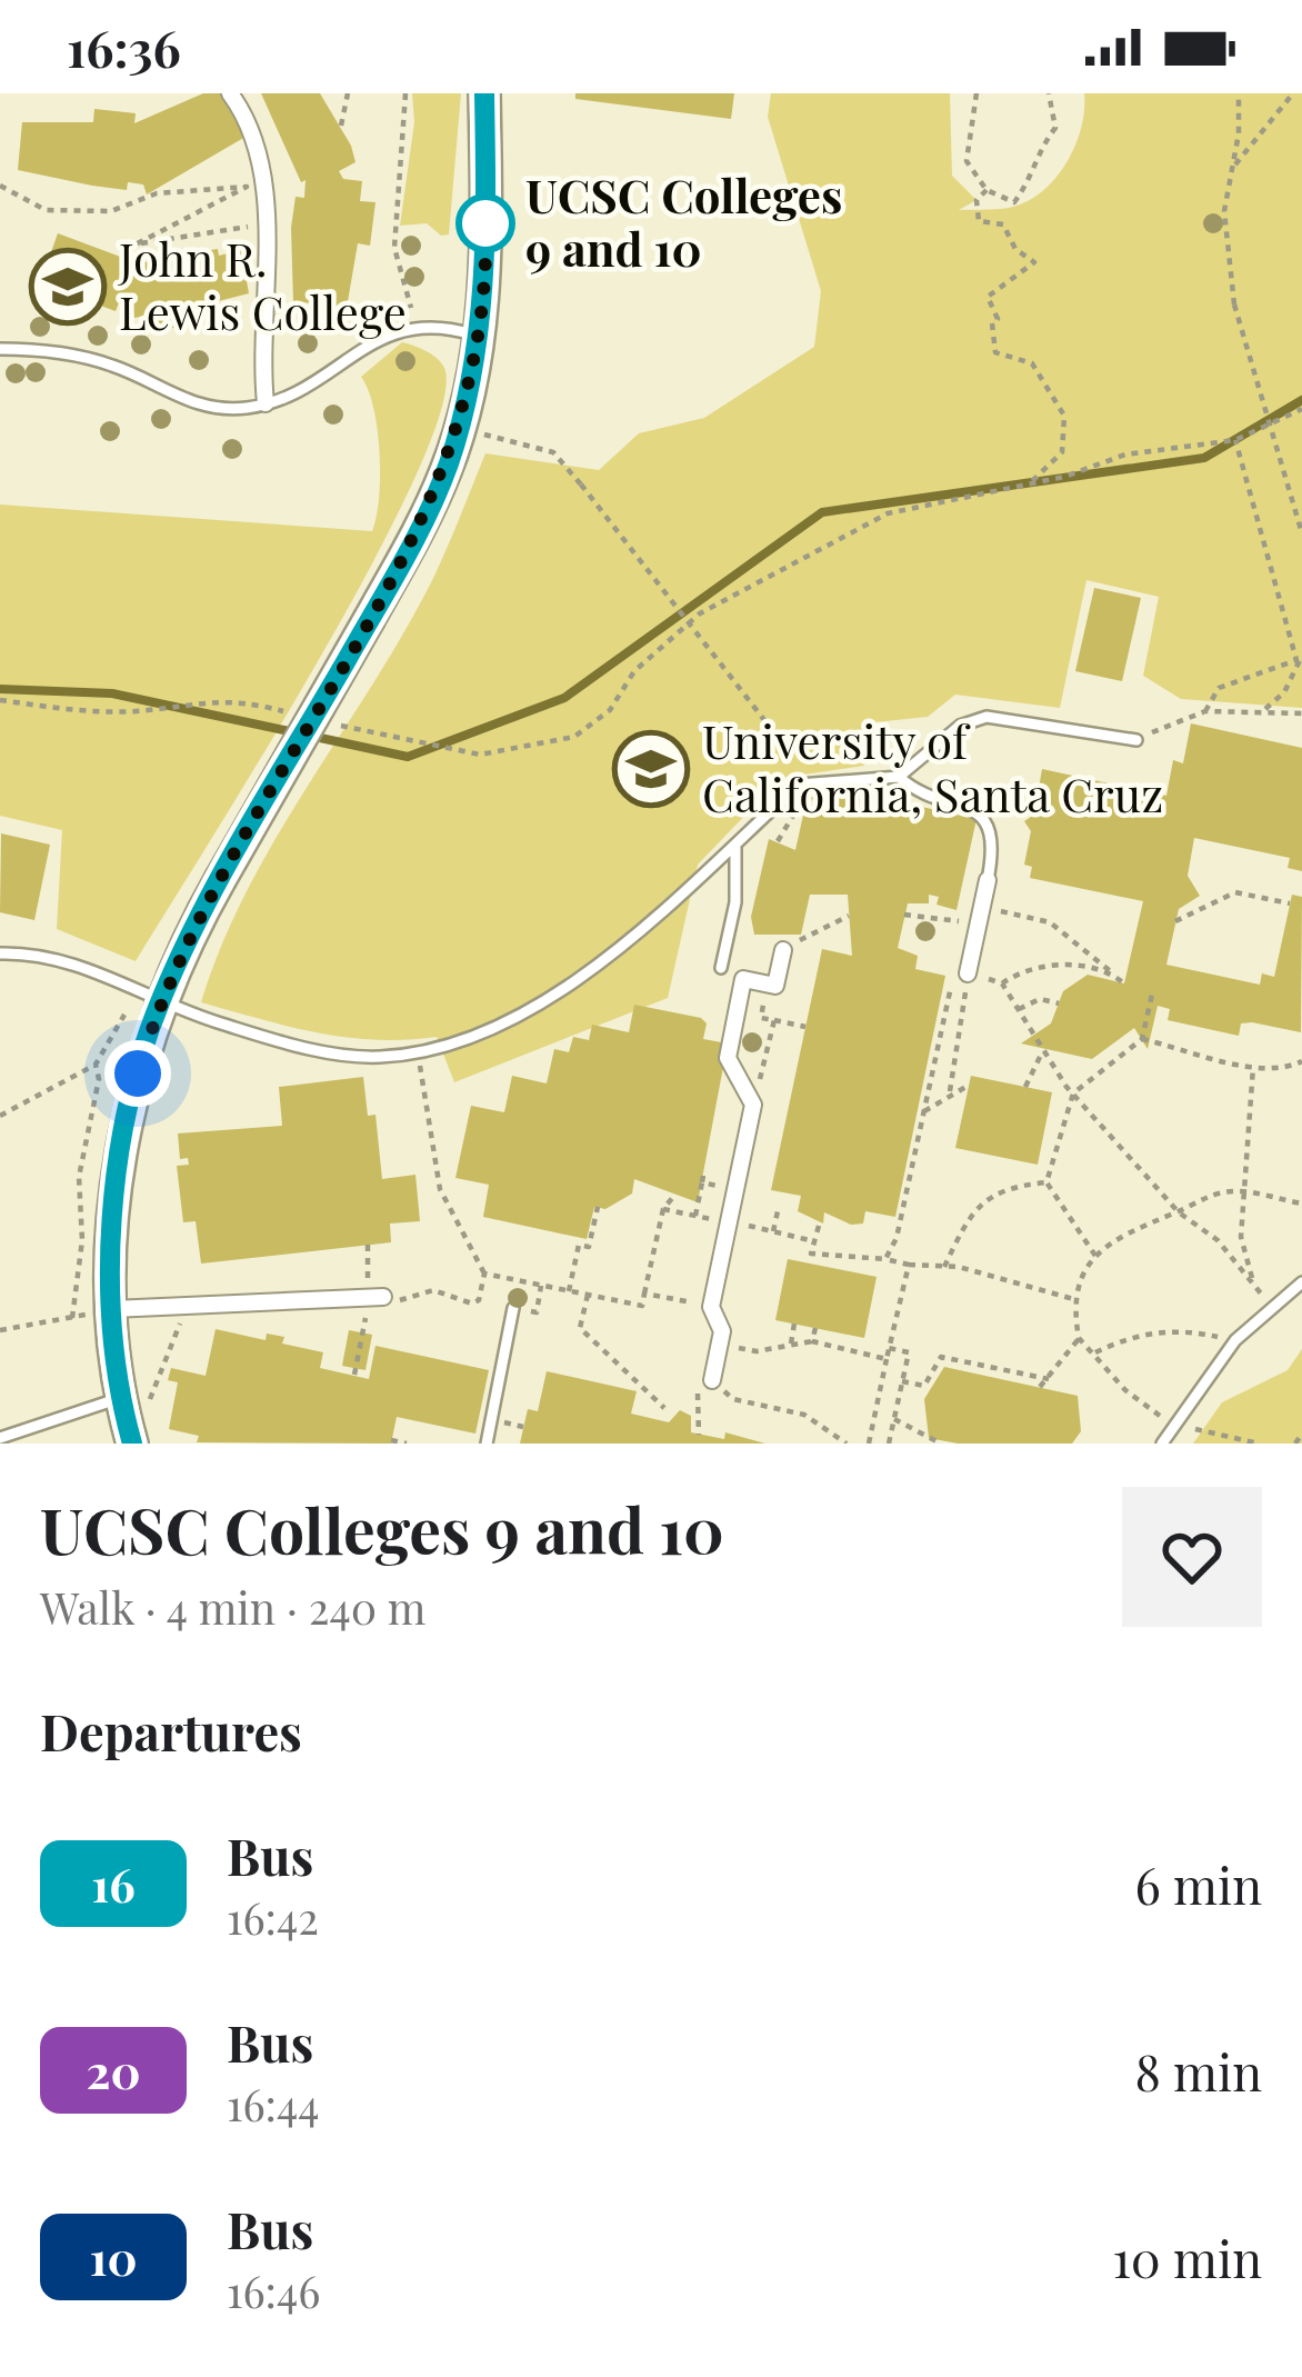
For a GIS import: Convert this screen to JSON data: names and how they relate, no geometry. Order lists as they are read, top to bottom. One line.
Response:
{"places":{"other":["UCSC Colleges 9 and 10"],"school or university":["John R. Lewis College","University of California, Santa Cruz"]},"lines":["bus line 16"],"page":{"status":"16:36","heading":[["UCSC Colleges 9 and 10","Walk · 4 min · 240 m"],"Departures"],"list":[{"mark":"16","name":"Bus","note":"16:42","value":"6 min"},{"mark":"20","name":"Bus","note":"16:44","value":"8 min"},{"mark":"10","name":"Bus","note":"16:46","value":"10 min"}]}}
